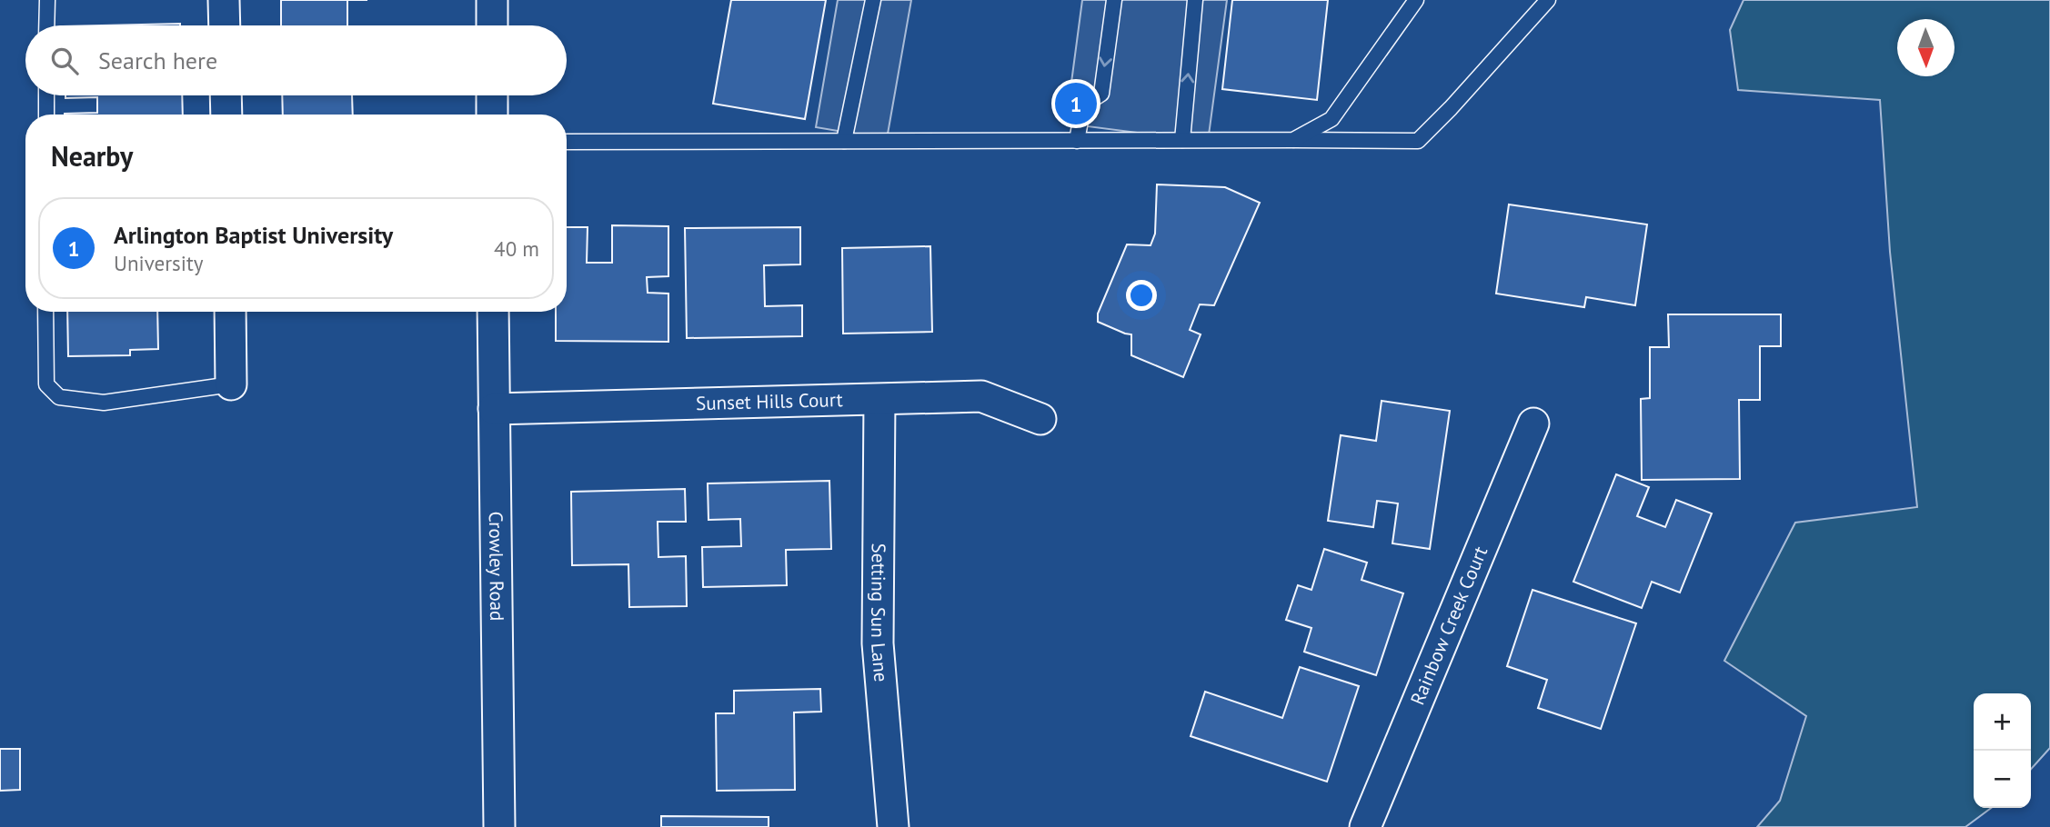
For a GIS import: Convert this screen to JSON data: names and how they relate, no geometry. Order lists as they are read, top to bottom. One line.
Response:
{"streets":{"street":["Sunset Hills Court","Crowley Road","Setting Sun Lane","Rainbow Creek Court"]},"crossings":[["Sunset Hills Court","Crowley Road"],["Sunset Hills Court","Setting Sun Lane"]],"north":"bottom","page":{"search":"Search here","pins":"1","heading":"Nearby","list":[{"mark":"1","name":"Arlington Baptist University","note":"University","value":"40 m"}],"map_buttons":["+","−"]}}
